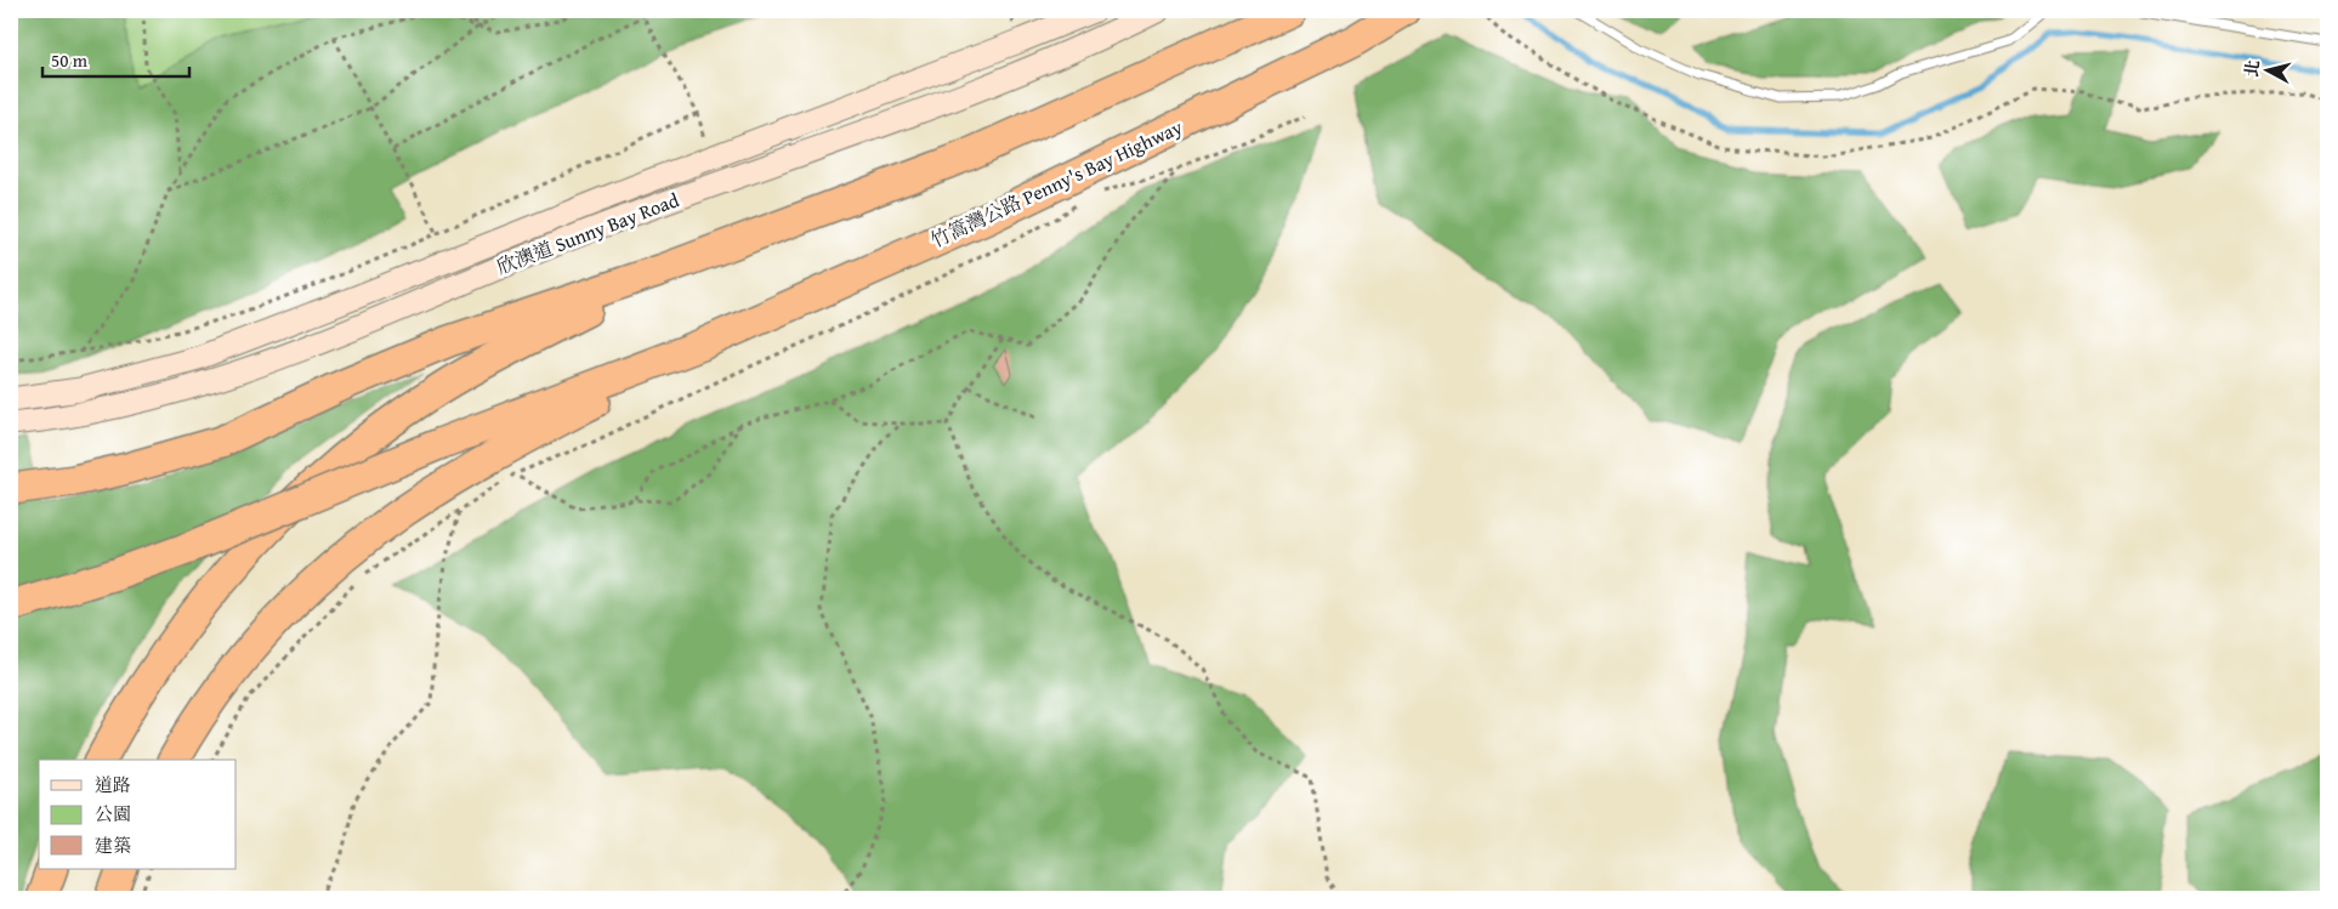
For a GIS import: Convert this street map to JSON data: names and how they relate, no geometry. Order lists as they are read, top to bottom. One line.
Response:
{"streets":{"highway":["竹篙灣公路 Penny's Bay Highway"],"main road":["欣澳道 Sunny Bay Road"]},"legend":["道路","公園","建築"],"scale_bar":"50 m","north":"left"}
